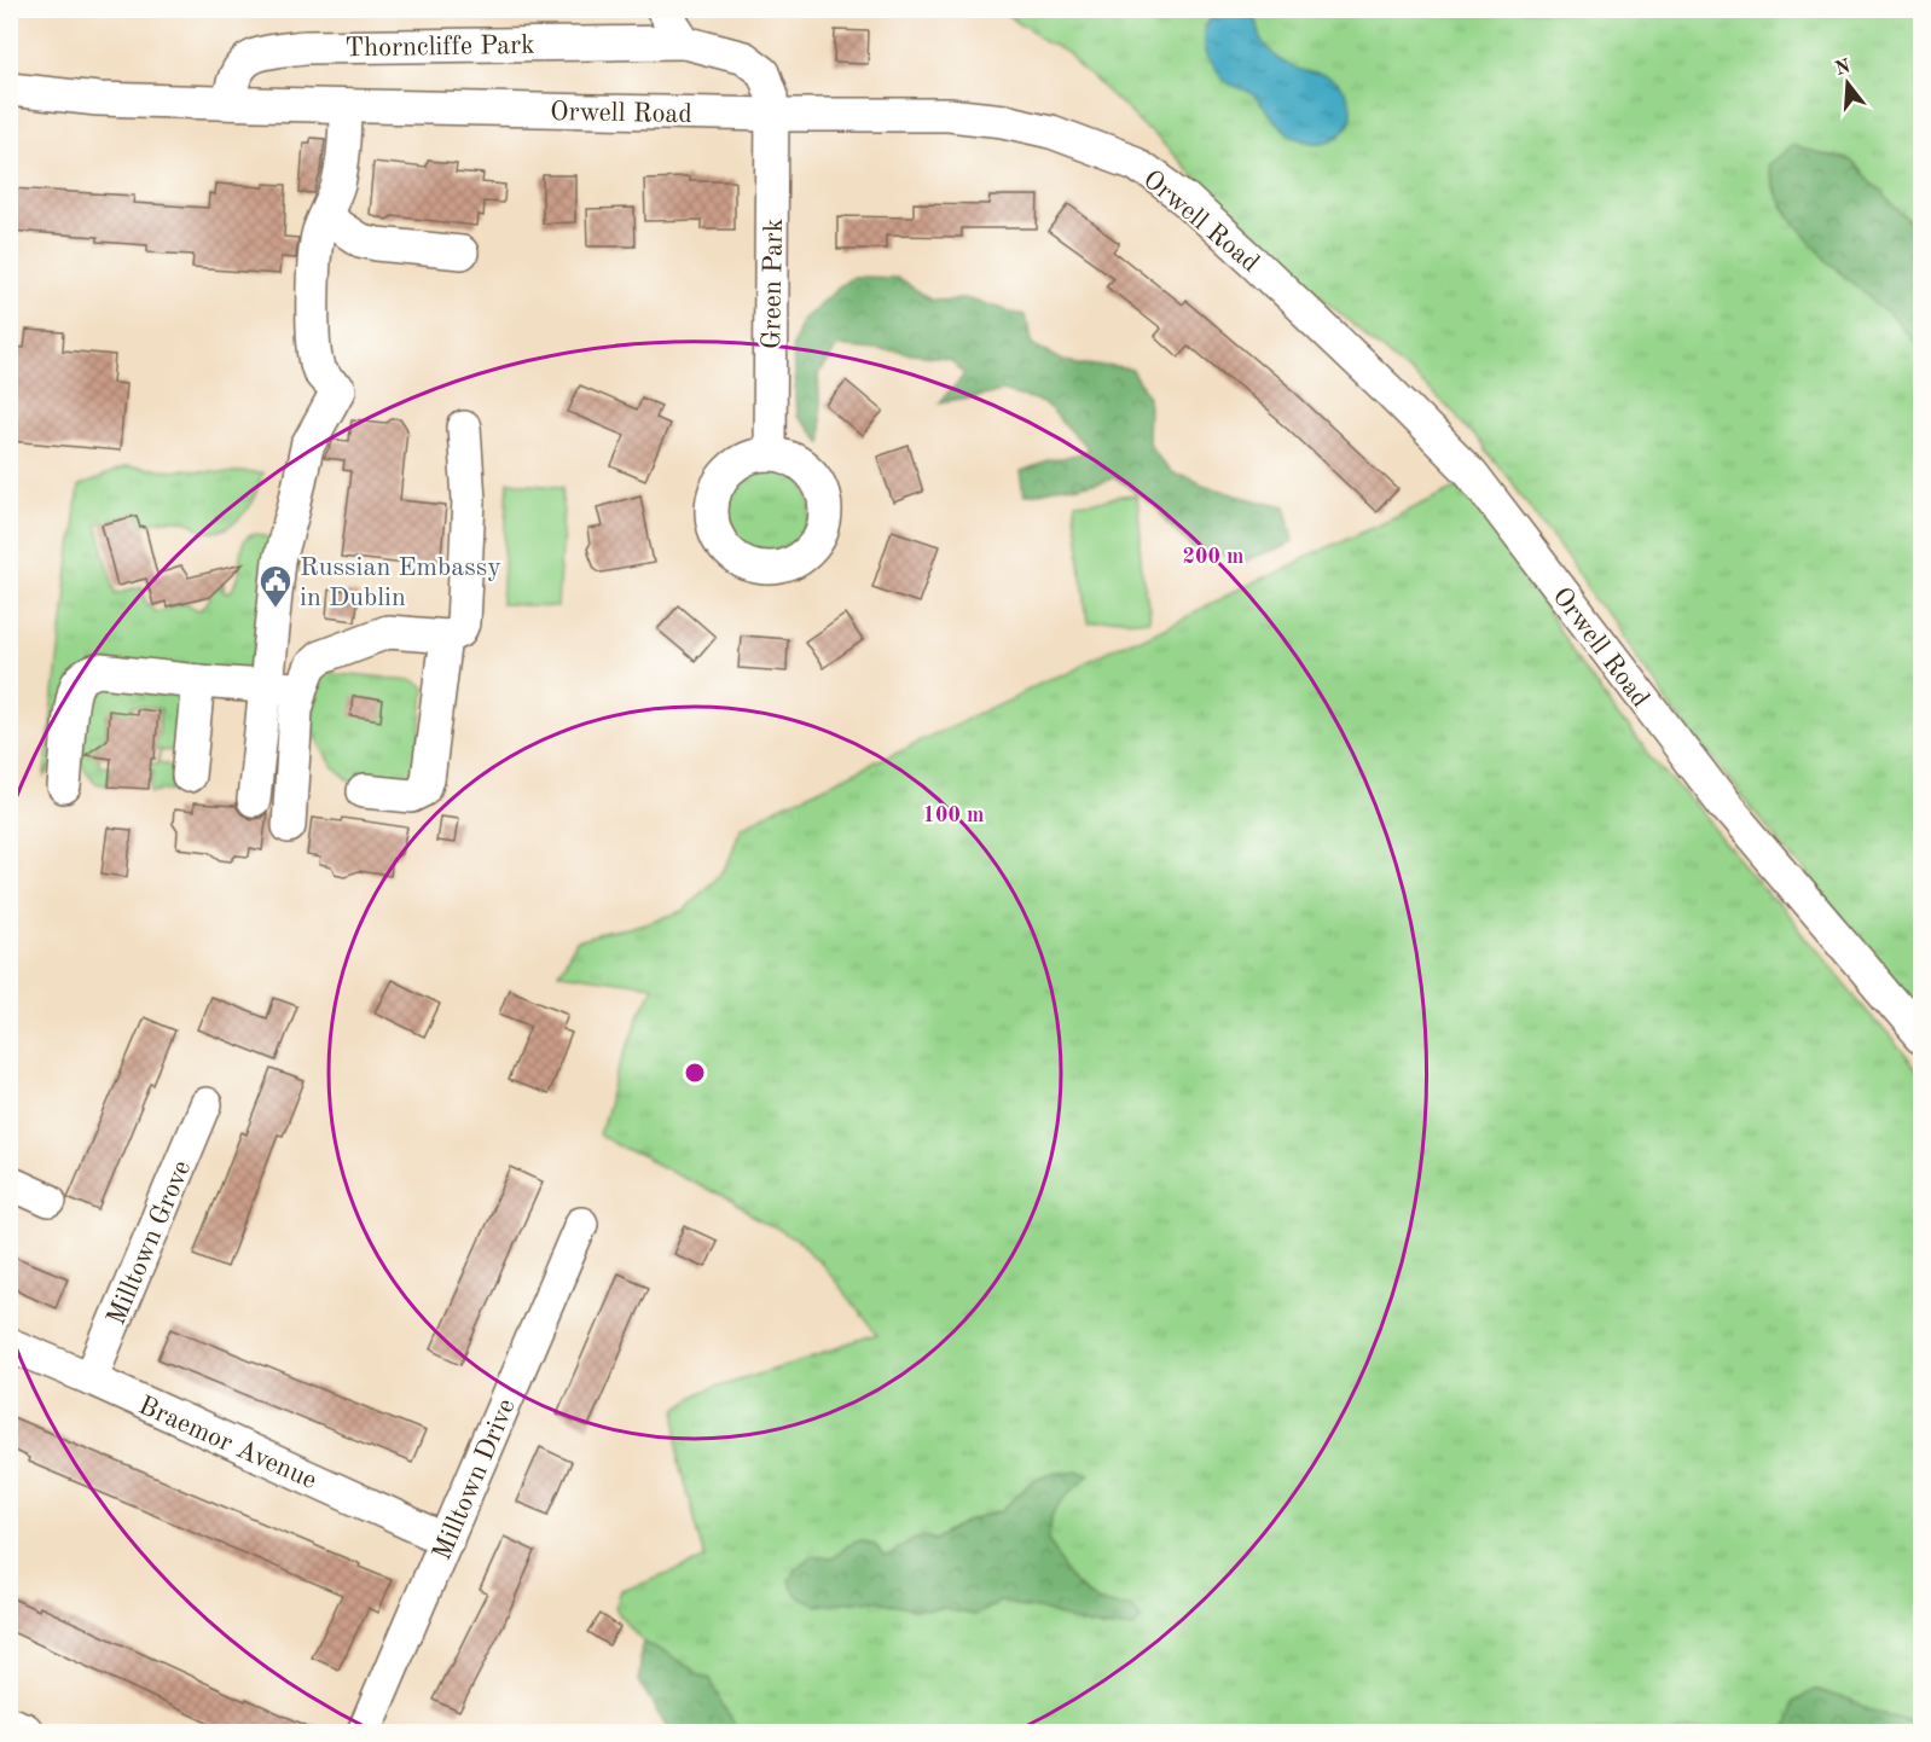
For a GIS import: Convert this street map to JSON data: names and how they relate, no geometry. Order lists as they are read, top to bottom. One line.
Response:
{"streets":{"street":["Thorncliffe Park","Orwell Road","Green Park","Milltown Grove","Braemor Avenue","Milltown Drive"]},"crossings":[["Thorncliffe Park","Orwell Road"],["Thorncliffe Park","Green Park"],["Orwell Road","Green Park"],["Milltown Grove","Braemor Avenue"],["Braemor Avenue","Milltown Drive"]],"places":{"public building":["Russian Embassy in Dublin"]},"north":"top","rings":["200 m","100 m"]}
